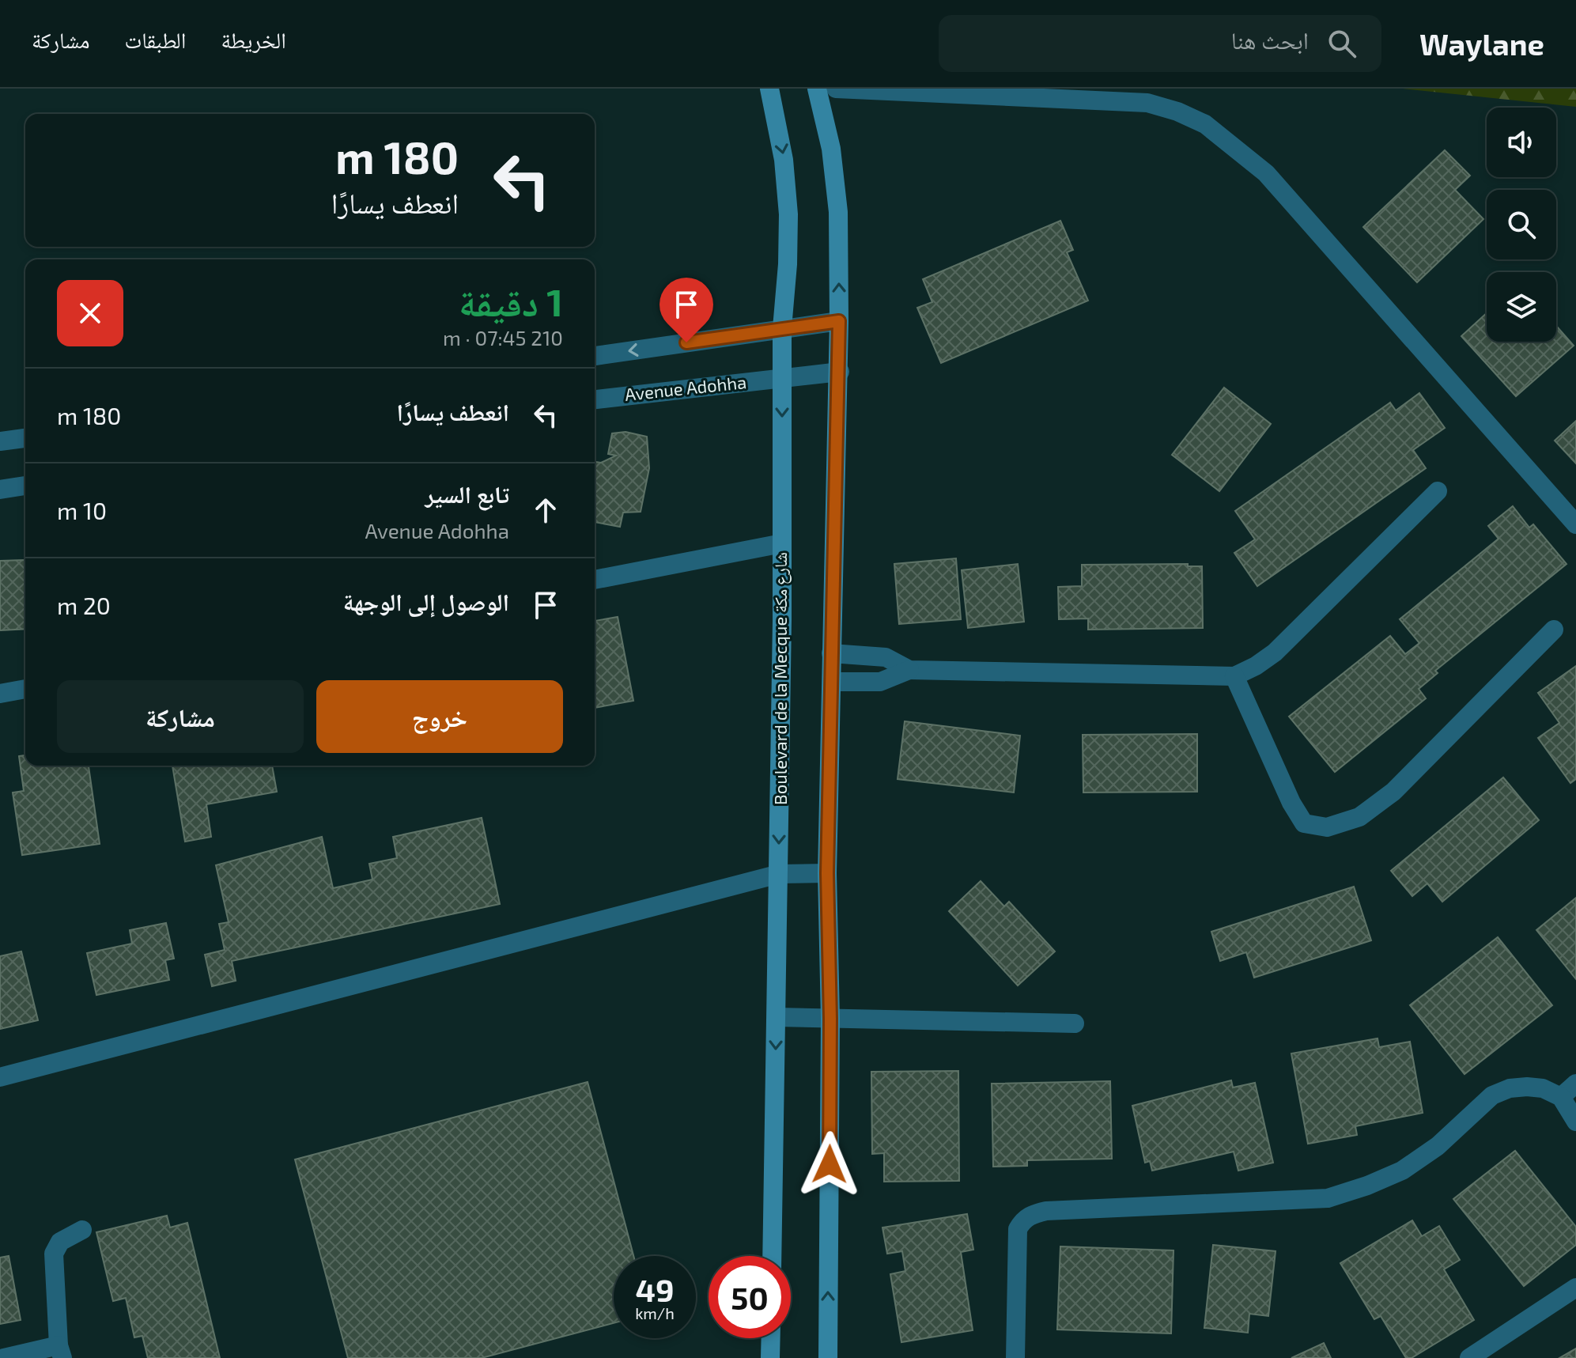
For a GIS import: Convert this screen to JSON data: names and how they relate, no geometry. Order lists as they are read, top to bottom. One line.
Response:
{"streets":{"main road":["Boulevard de la Mecque شارع مكة"],"street":["Avenue Adohha"]},"crossings":[["Avenue Adohha","Boulevard de la Mecque شارع مكة"]],"page":{"header":"Waylane","search":"ابحث هنا","nav":["الخريطة","الطبقات","مشاركة"],"turn":["180 m","انعطف يسارًا"],"heading":["1 دقيقة","210 m · 07:45"],"list":[{"name":"انعطف يسارًا","value":"180 m"},{"name":"تابع السير","note":"Avenue Adohha","value":"10 m"},{"name":"الوصول إلى الوجهة","value":"20 m"}],"buttons":["خروج","مشاركة"],"speed":"49 km/h","limit":"50"}}
